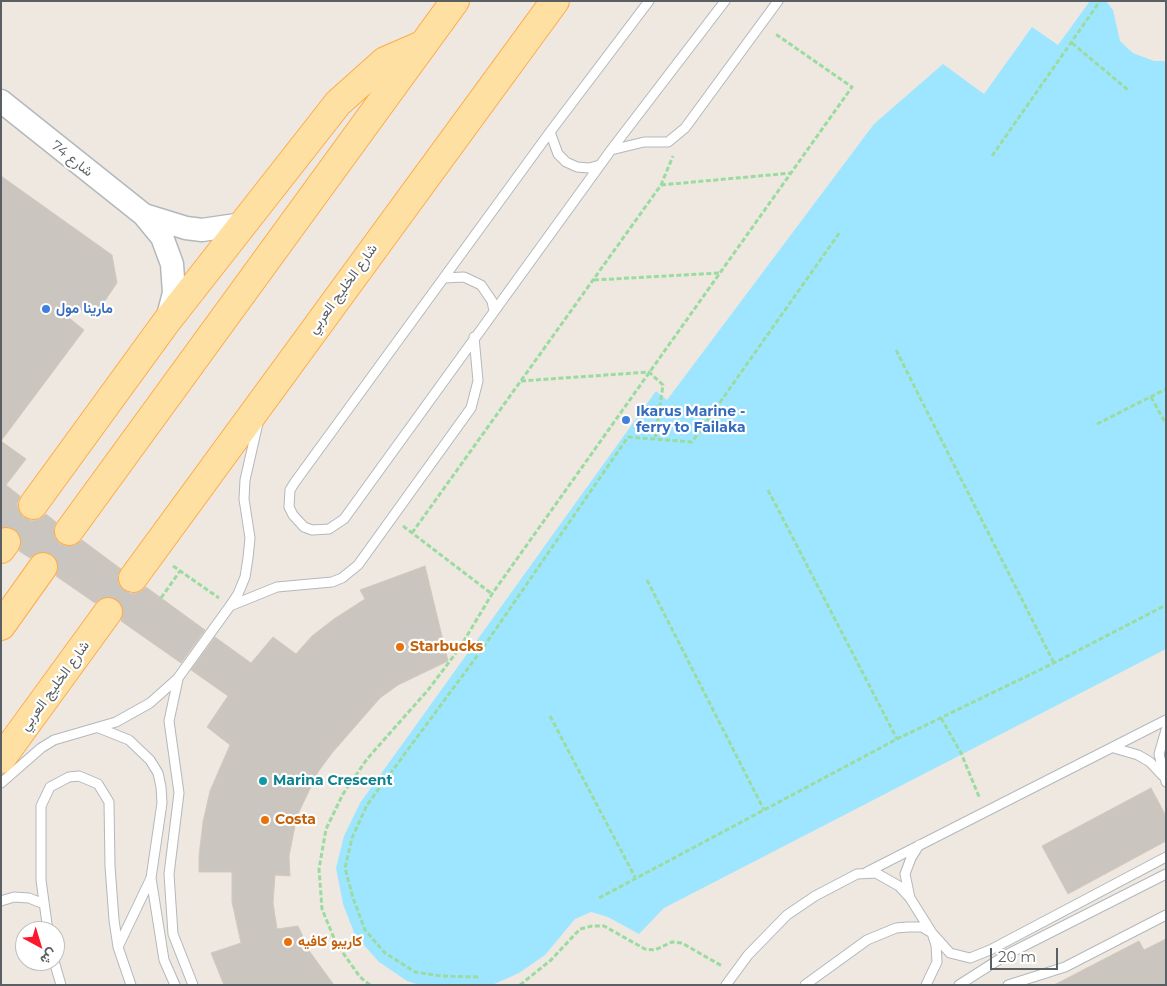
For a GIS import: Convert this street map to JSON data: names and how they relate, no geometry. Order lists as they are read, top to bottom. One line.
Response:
{"streets":{"main road":["شارع الخليج العربي"],"street":["شارع 74"]},"places":["مارينا مول","Ikarus Marine - ferry to Failaka","Starbucks","Marina Crescent","Costa","كاريبو كافيه"],"scale_bar":"20 m","north":"bottom right"}
